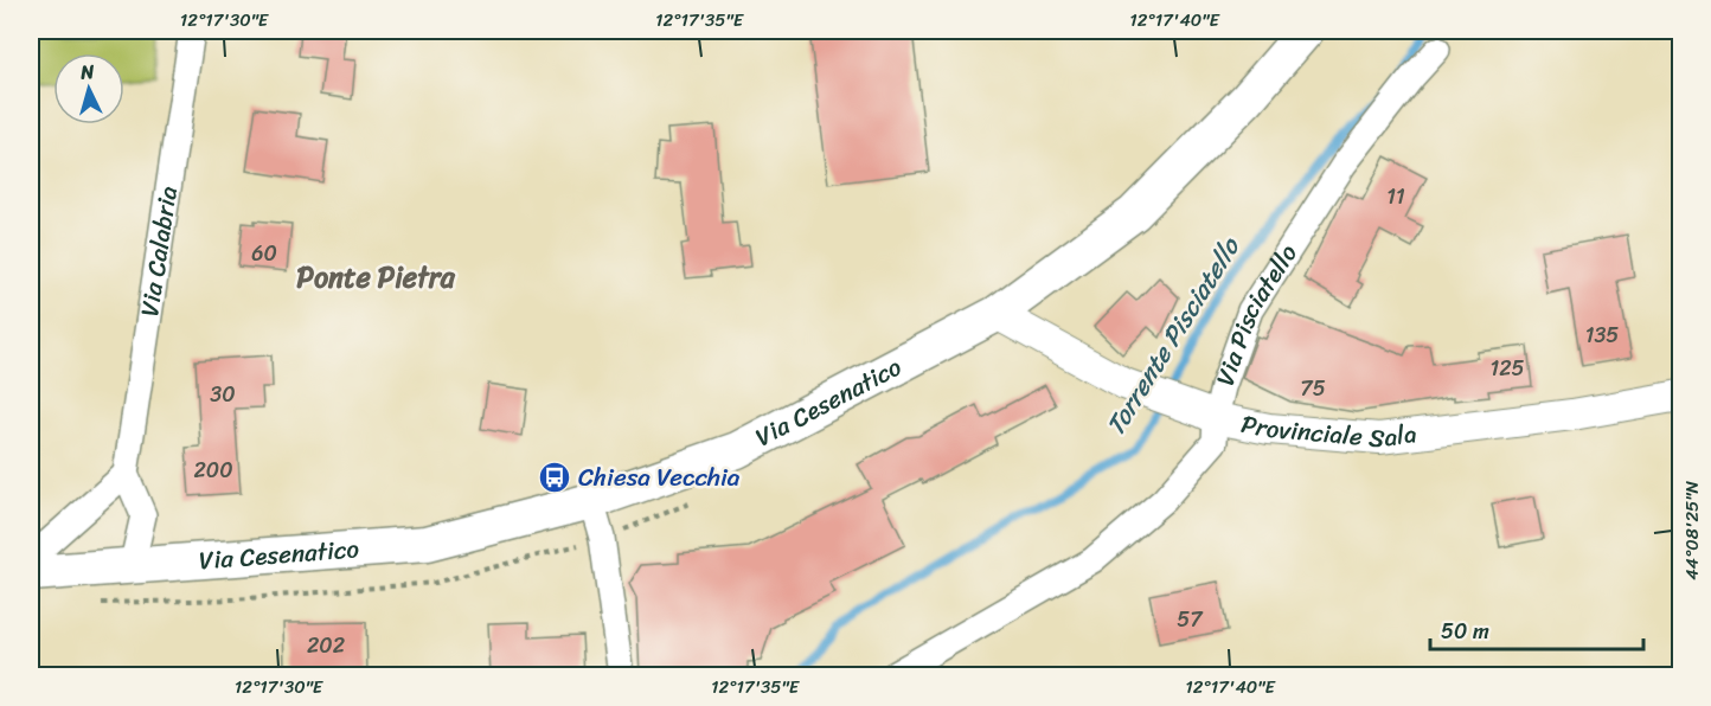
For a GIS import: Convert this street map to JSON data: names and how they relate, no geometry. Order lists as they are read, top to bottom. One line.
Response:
{"streets":{"main road":["Via Cesenatico"],"street":["Via Calabria","Via Pisciatello","Provinciale Sala"]},"crossings":[["Via Pisciatello","Provinciale Sala"],["Via Cesenatico","Provinciale Sala"]],"districts":["Ponte Pietra"],"water":["Torrente Pisciatello"],"places":{"bus stop":["Chiesa Vecchia"]},"house_numbers":["11","60","135","125","75","30","200","57","202"],"scale_bar":"50 m","north":"top","coordinates":["12°17'30\"E","12°17'35\"E","12°17'40\"E","44°08'25\"N"]}
